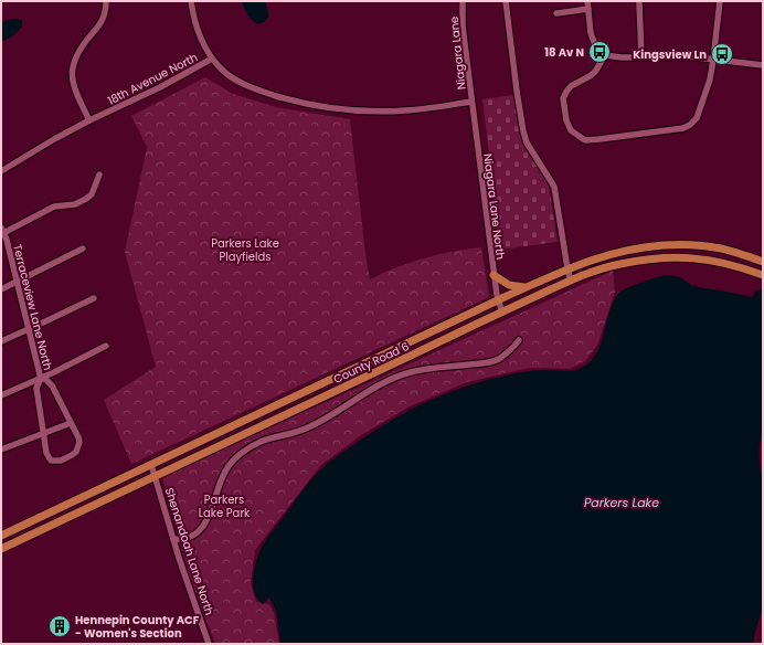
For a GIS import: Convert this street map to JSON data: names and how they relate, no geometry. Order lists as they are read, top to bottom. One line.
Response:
{"streets":{"main road":["County Road 6"],"street":["Niagara Lane","18th Avenue North","Niagara Lane North","Terraceview Lane North","Shenandoah Lane North"]},"crossings":[["Niagara Lane","18th Avenue North"],["Niagara Lane","Niagara Lane North"],["18th Avenue North","Niagara Lane North"],["Niagara Lane North","County Road 6"],["County Road 6","Shenandoah Lane North"]],"water":["Parkers Lake"],"parks":["Parkers Lake Playfields","Parkers Lake Park"],"places":{"bus stop":["18 Av N","Kingsview Ln"],"building":["Hennepin County ACF - Women's Section"]}}
